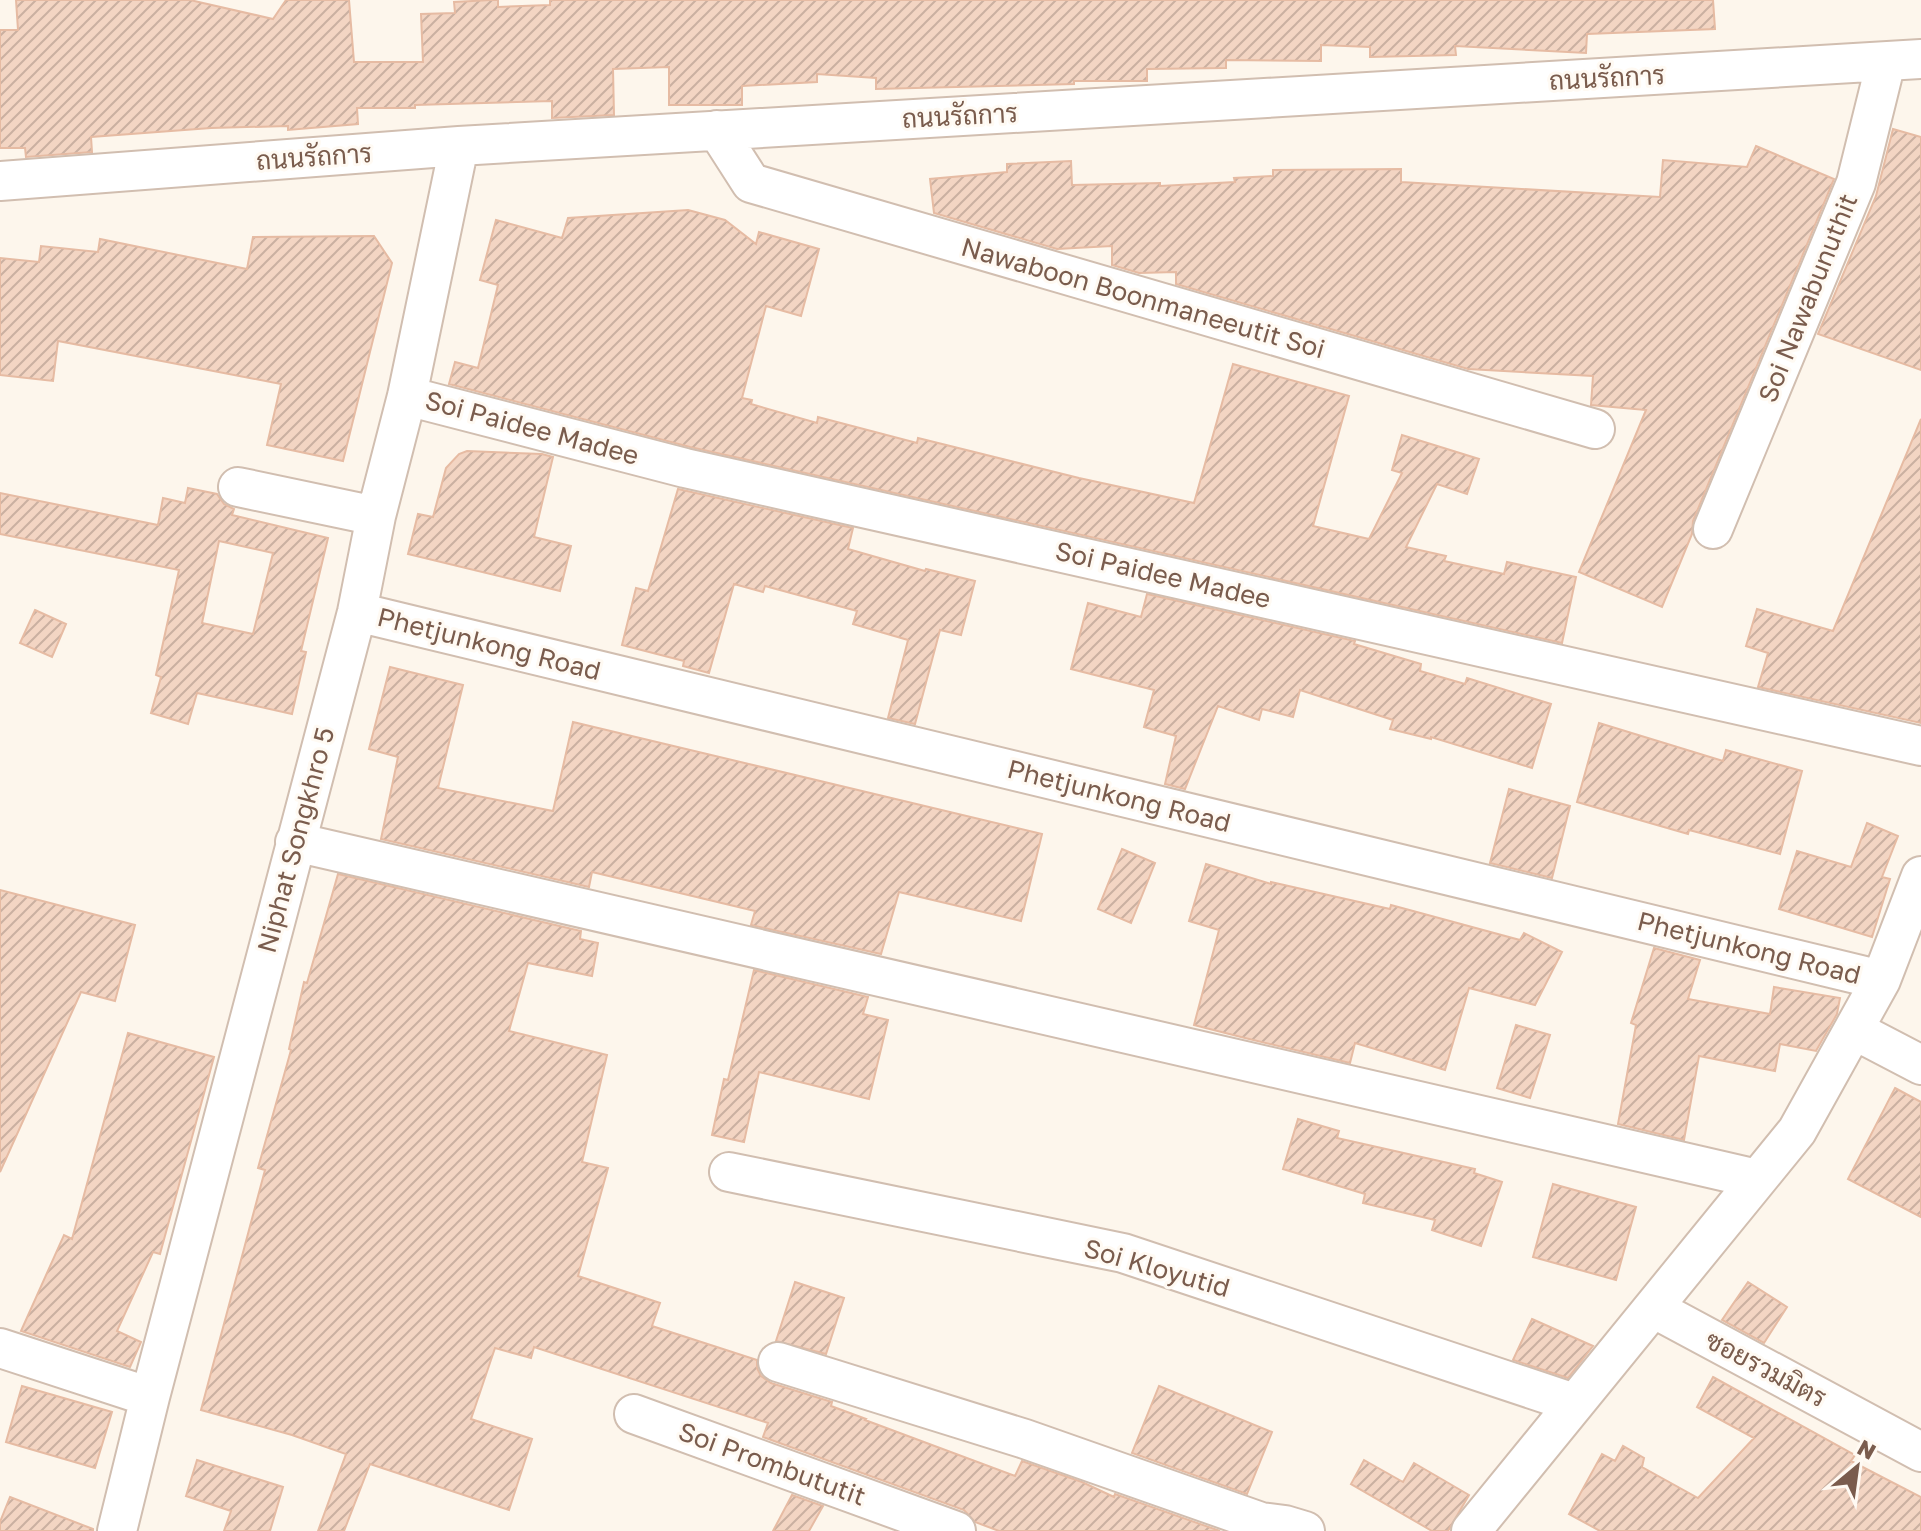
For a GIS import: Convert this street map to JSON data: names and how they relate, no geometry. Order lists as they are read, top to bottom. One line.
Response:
{"streets":{"street":["ถนนรัถการ","Nawaboon Boonmaneeutit Soi","Soi Nawabunuthit","Soi Paidee Madee","Phetjunkong Road","Niphat Songkhro 5","Soi Kloyutid","ซอยรวมมิตร","Soi Prombututit"]},"crossings":[["ถนนรัถการ","Nawaboon Boonmaneeutit Soi"],["ถนนรัถการ","Soi Nawabunuthit"],["ถนนรัถการ","Niphat Songkhro 5"],["Soi Paidee Madee","Niphat Songkhro 5"],["Phetjunkong Road","Niphat Songkhro 5"]],"north":"top right"}
